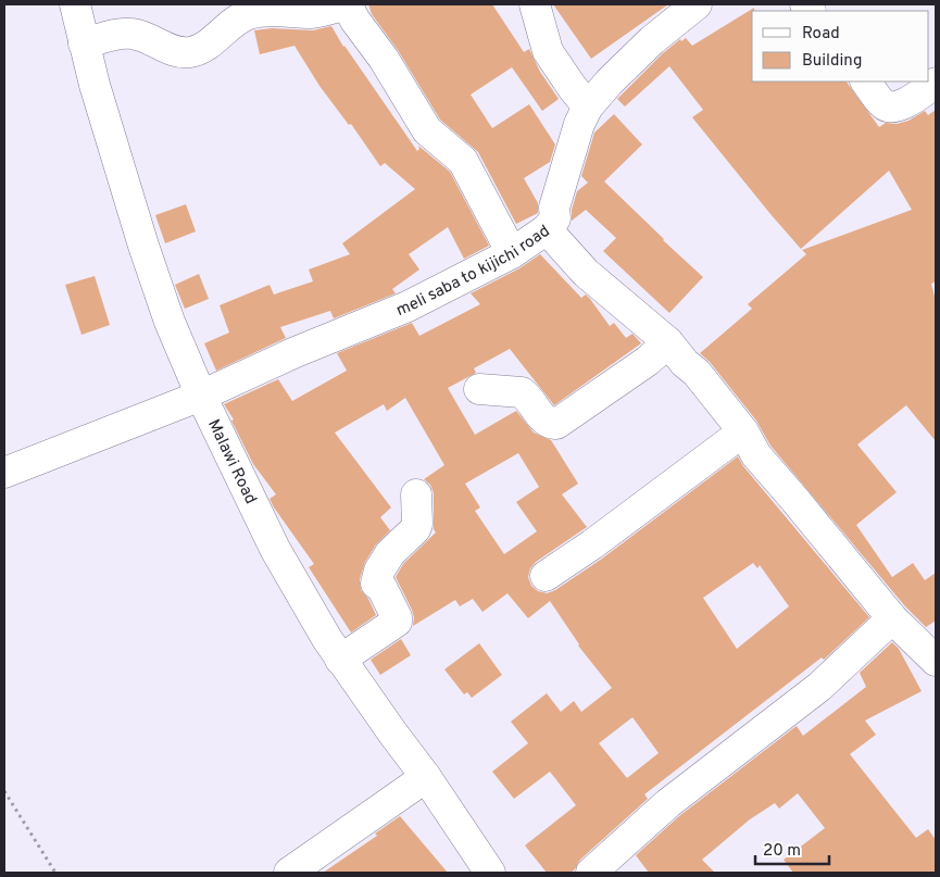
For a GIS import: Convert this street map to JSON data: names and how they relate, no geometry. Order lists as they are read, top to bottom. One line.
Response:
{"streets":{"street":["meli saba to kijichi road","Malawi Road"]},"crossings":[["meli saba to kijichi road","Malawi Road"]],"legend":["Road","Building"],"scale_bar":"20 m"}
